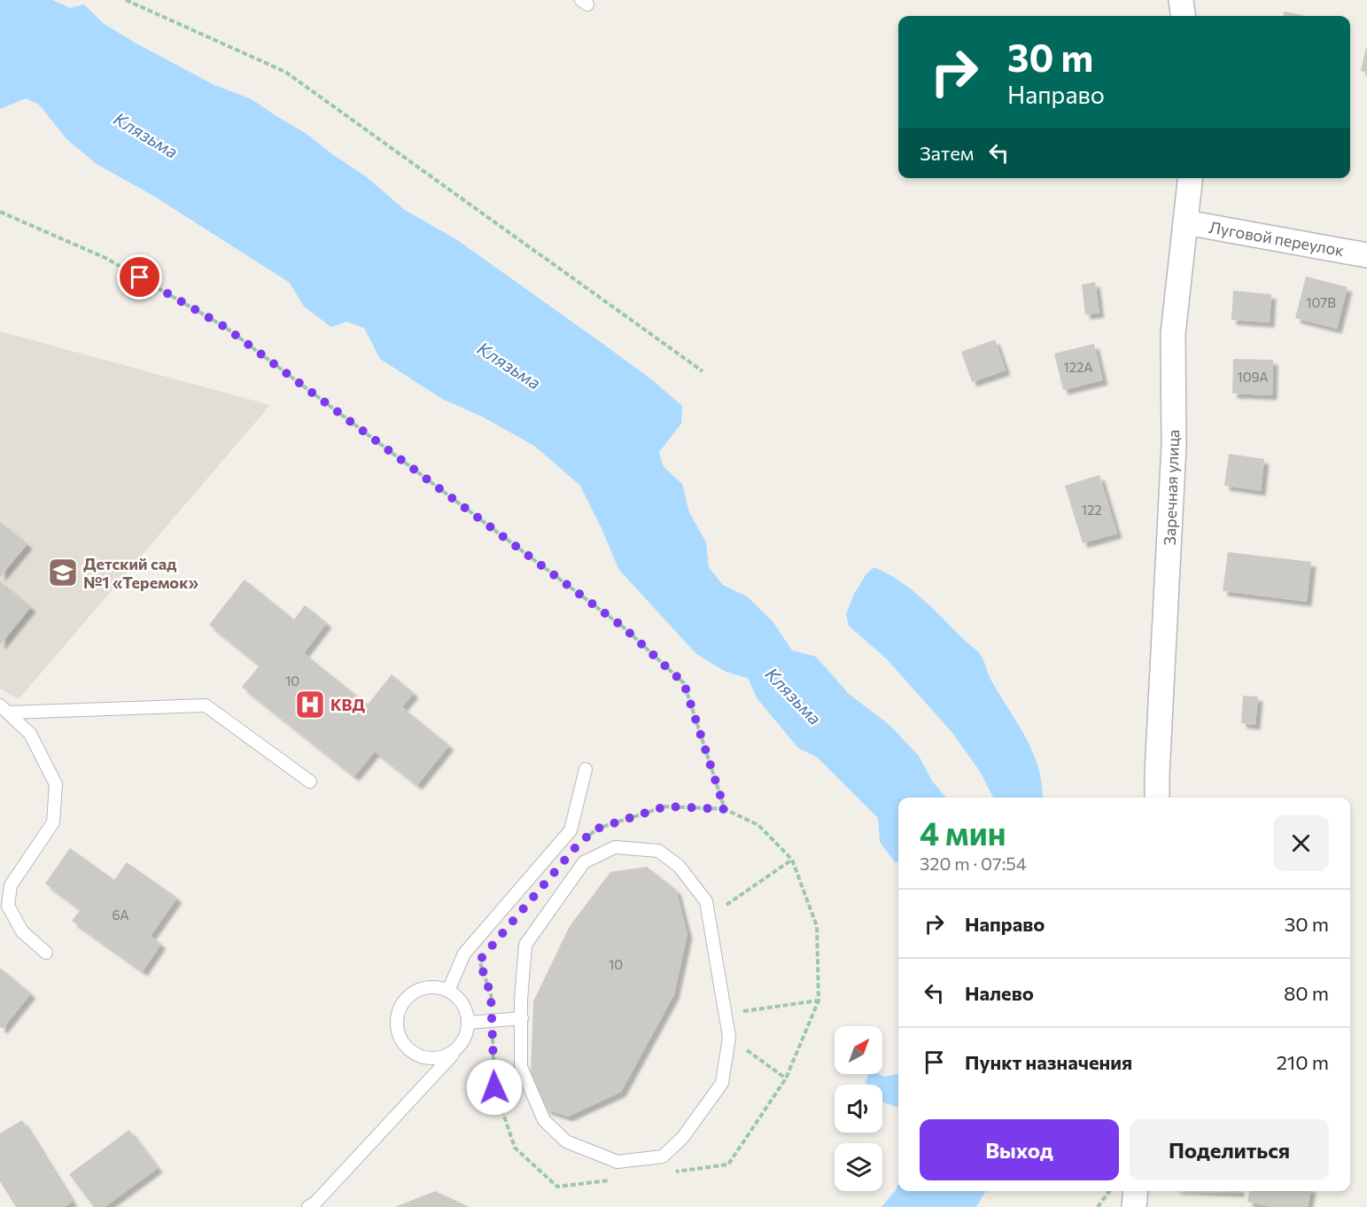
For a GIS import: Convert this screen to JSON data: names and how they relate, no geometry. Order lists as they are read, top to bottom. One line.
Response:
{"streets":{"street":["Луговой переулок","Заречная улица"]},"crossings":[["Луговой переулок","Заречная улица"]],"water":["Клязьма"],"places":{"school or university":["Детский сад №1 «Теремок»"],"hospital":["КВД"]},"house_numbers":["107В","122А","109А","122","10","6А","10"],"north":"top right","page":{"turn":["30 m","Направо"],"then":"Затем","heading":["4 мин","320 m · 07:54"],"list":[{"name":"Направо","value":"30 m"},{"name":"Налево","value":"80 m"},{"name":"Пункт назначения","value":"210 m"}],"buttons":["Выход","Поделиться"]}}
